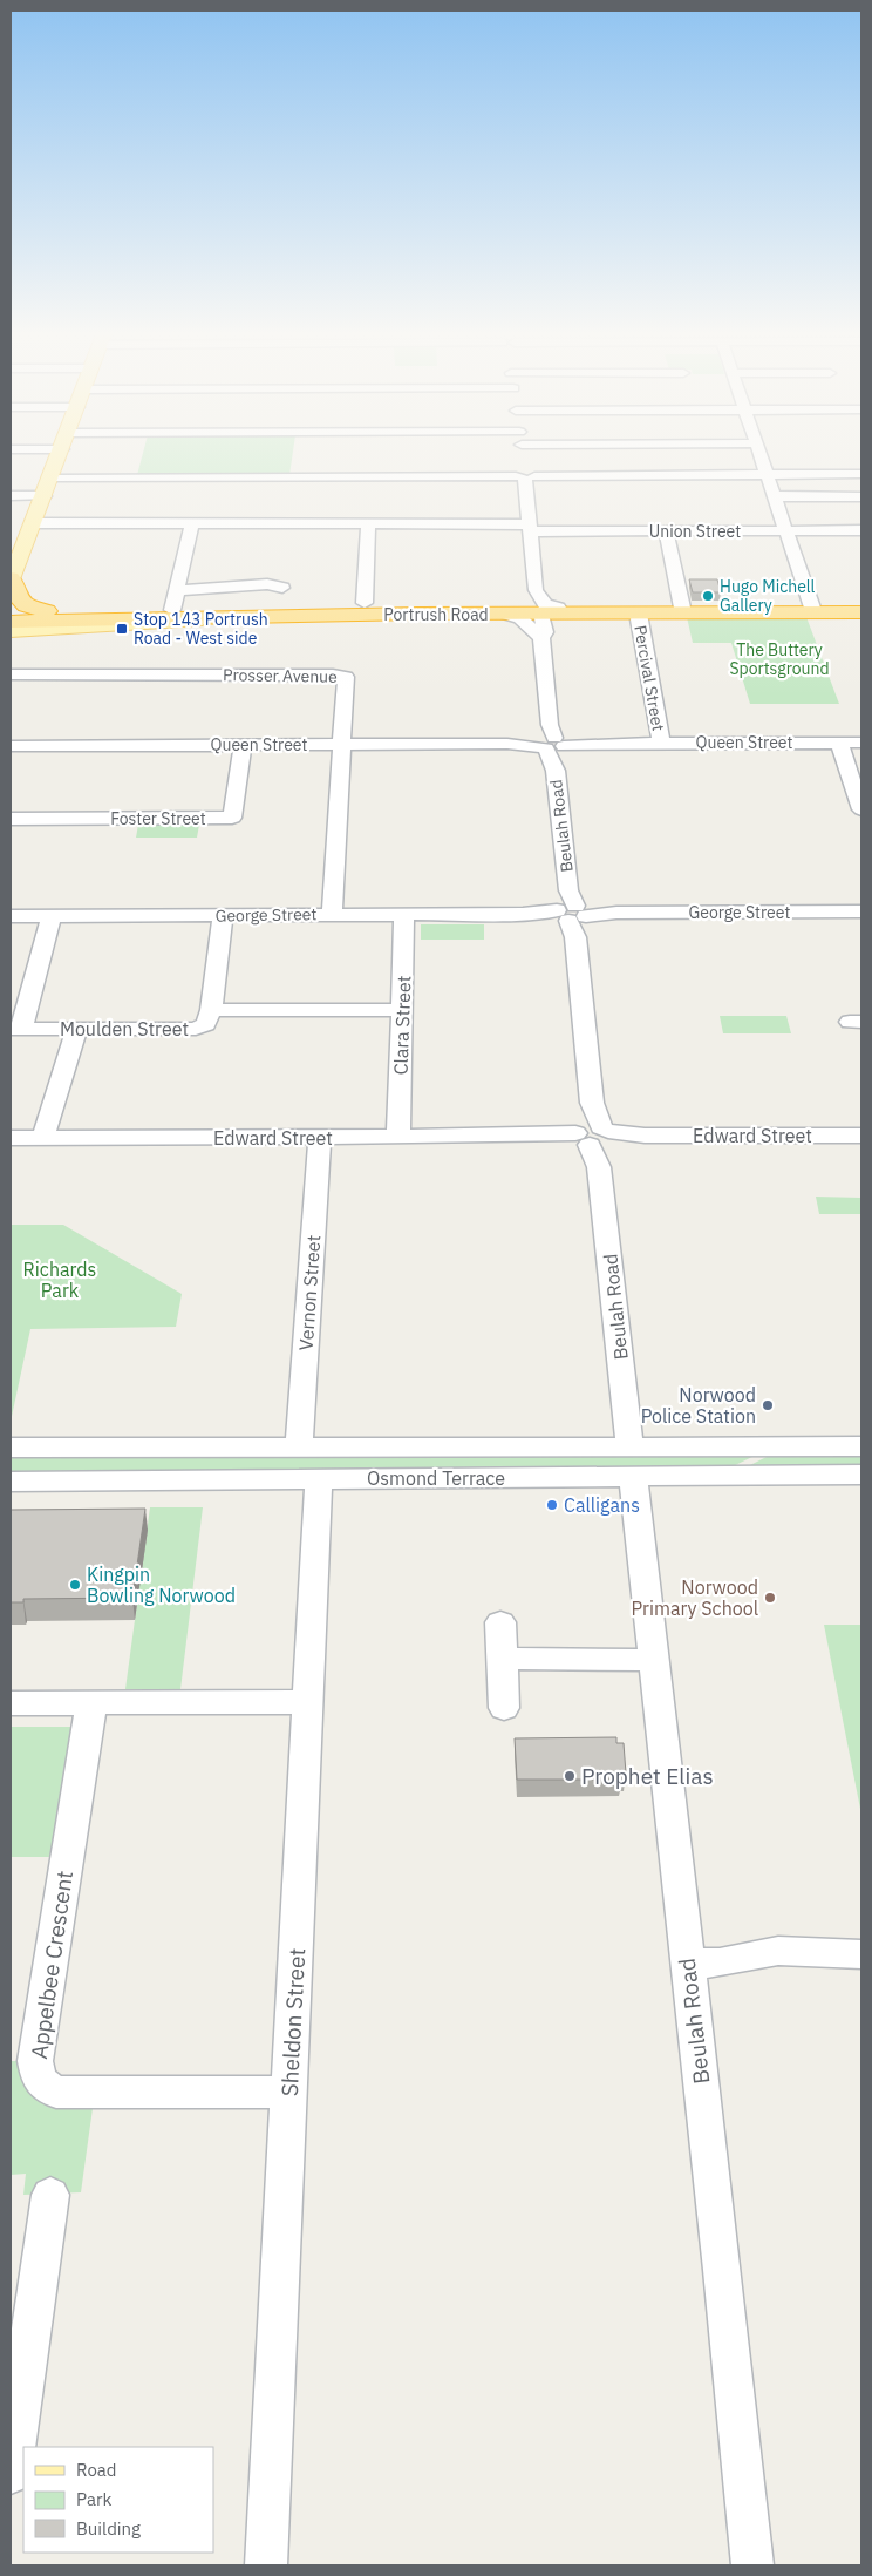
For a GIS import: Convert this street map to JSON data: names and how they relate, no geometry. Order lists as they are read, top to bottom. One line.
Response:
{"streets":{"highway":["Portrush Road"],"street":["Union Street","Prosser Avenue","Percival Street","Queen Street","Foster Street","Beulah Road","George Street","Clara Street","Moulden Street","Edward Street","Vernon Street","Osmond Terrace","Appelbee Crescent","Sheldon Street"]},"crossings":[["Union Street","Beulah Road"],["Portrush Road","Percival Street"],["Portrush Road","Beulah Road"],["Prosser Avenue","Queen Street"],["Prosser Avenue","George Street"],["Percival Street","Queen Street"],["Queen Street","Foster Street"],["Queen Street","Beulah Road"],["Beulah Road","George Street"],["Beulah Road","Edward Street"],["Beulah Road","Osmond Terrace"],["George Street","Clara Street"],["Clara Street","Moulden Street"],["Clara Street","Edward Street"],["Edward Street","Vernon Street"],["Vernon Street","Osmond Terrace"],["Osmond Terrace","Sheldon Street"],["Appelbee Crescent","Sheldon Street"]],"parks":["The Buttery Sportsground","Richards Park"],"places":{"other":["Hugo Michell Gallery","Norwood Police Station","Calligans","Kingpin Bowling Norwood","Norwood Primary School","Prophet Elias"],"transit":["Stop 143 Portrush Road - West side"]},"legend":["Road","Park","Building"]}
